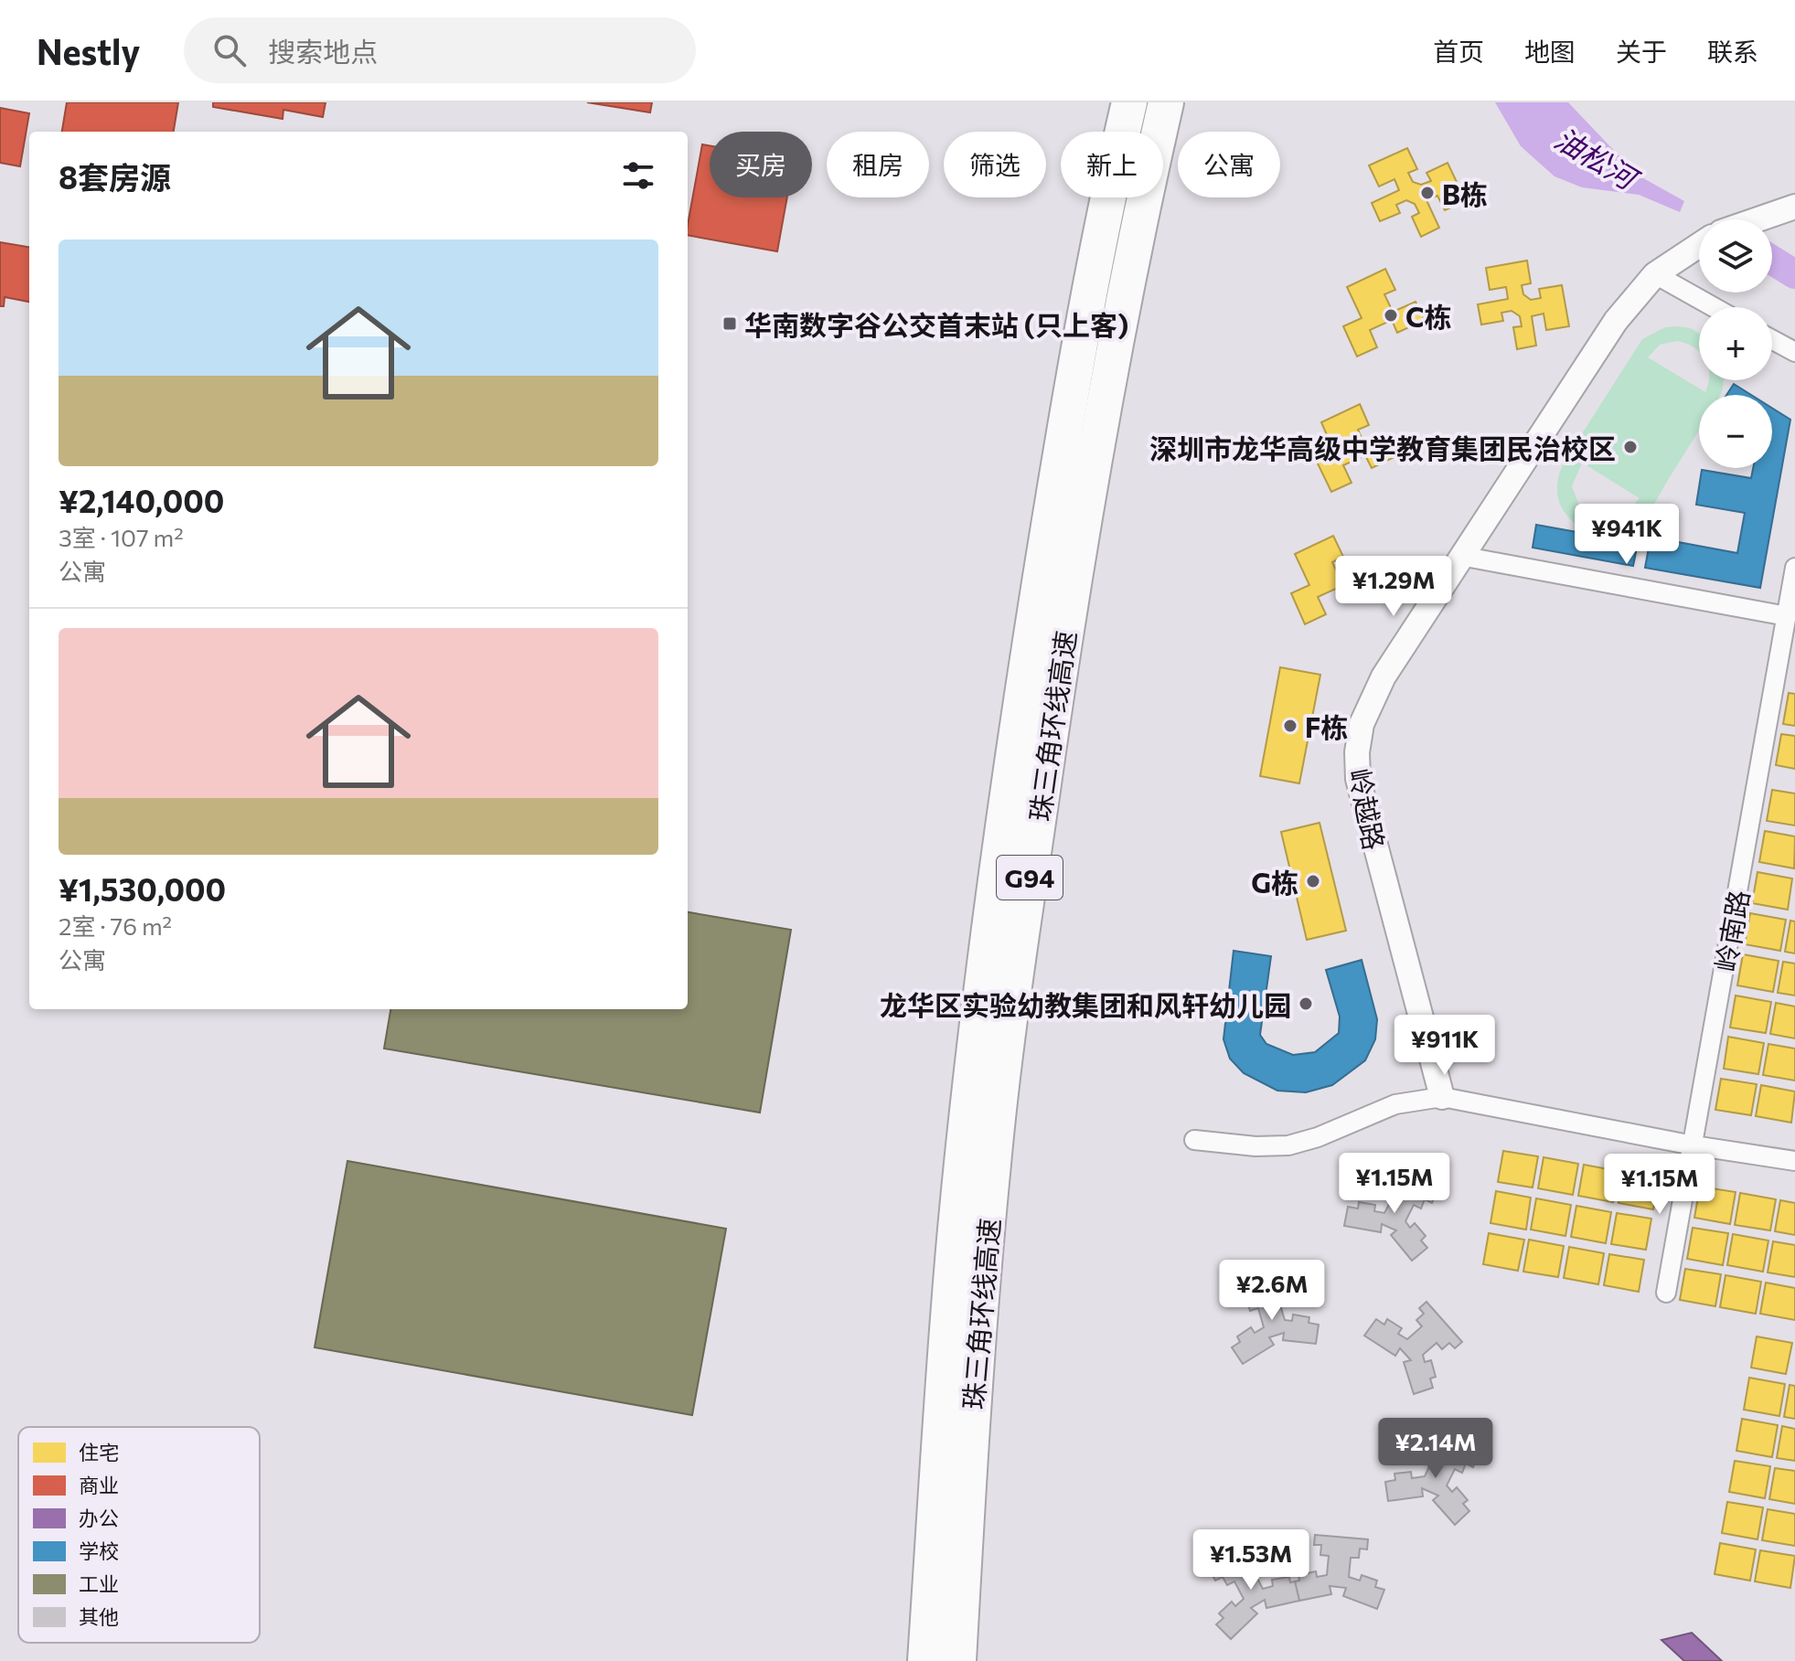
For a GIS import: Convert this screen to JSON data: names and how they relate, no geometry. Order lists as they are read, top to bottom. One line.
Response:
{"streets":{"highway":["珠三角环线高速","G94"],"street":["岭越路","岭南路"]},"water":["油松河"],"places":{"other":["B栋","C栋","深圳市龙华高级中学教育集团民治校区","F栋","G栋","龙华区实验幼教集团和风轩幼儿园"],"transit":["华南数字谷公交首末站 (只上客)"]},"legend":["住宅","商业","办公","学校","工业","其他"],"page":{"header":"Nestly","search":"搜索地点","nav":["首页","地图","关于","联系"],"chip":["买房","租房","筛选","新上","公寓"],"heading":"8套房源","map_buttons":["+","−"],"list":[{"name":"¥2,140,000","note":"3室 · 107 m² · 公寓"},{"name":"¥1,530,000","note":"2室 · 76 m² · 公寓"}],"price":["¥941K","¥1.29M","¥911K","¥1.15M","¥1.15M","¥2.6M","¥2.14M","¥1.53M"]}}
